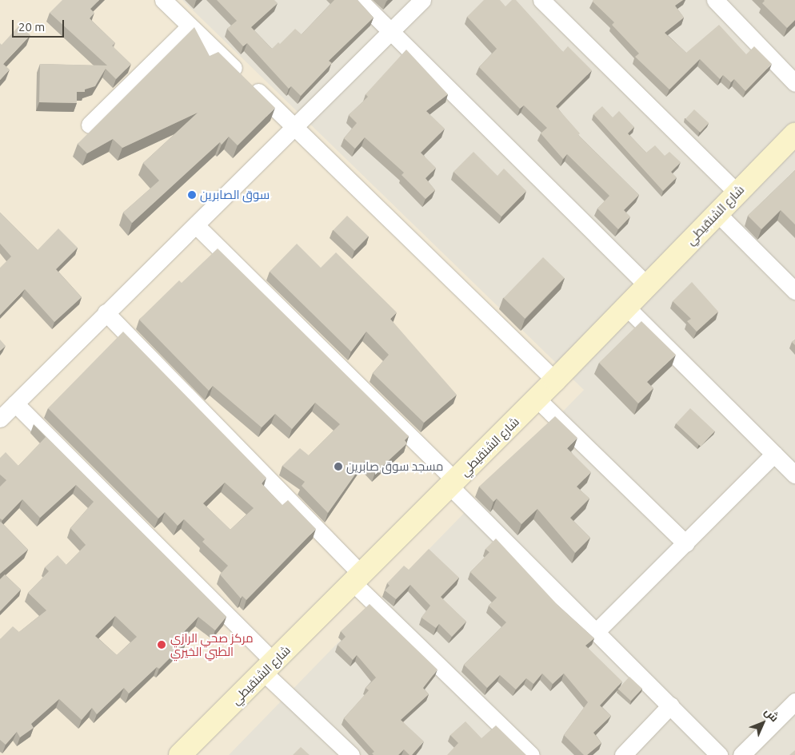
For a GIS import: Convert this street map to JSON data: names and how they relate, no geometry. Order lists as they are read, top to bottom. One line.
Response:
{"streets":{"street":["شارع الشنقيطي"]},"places":["سوق الصابرين","مسجد سوق صابرين","مركز صحي الرازي الطبي الخيري"],"scale_bar":"20 m","north":"top right"}
